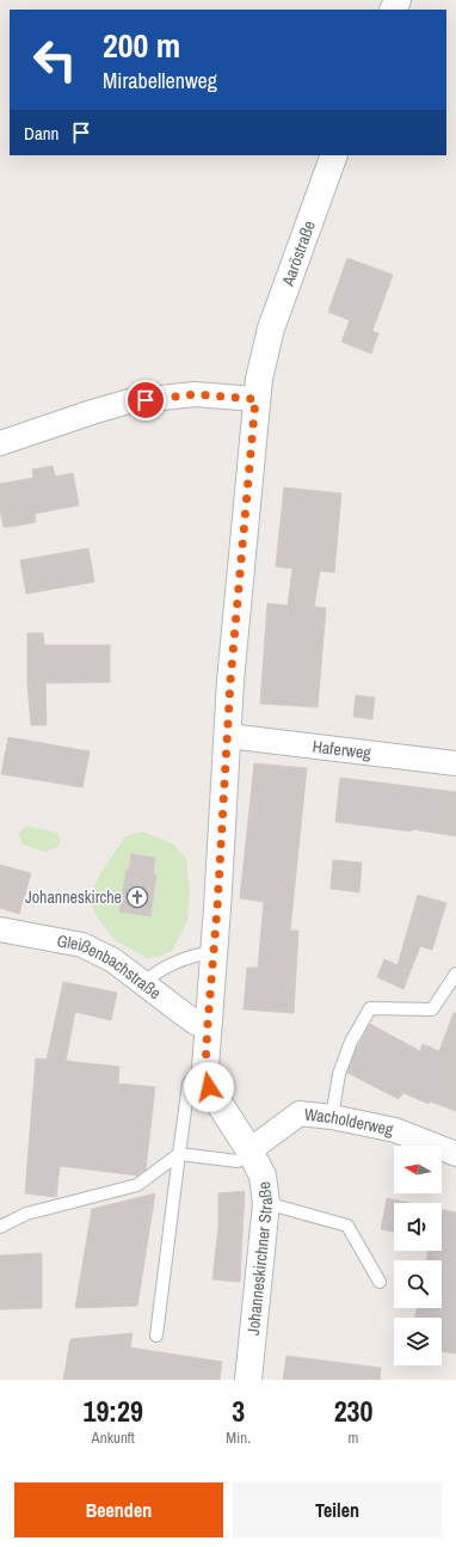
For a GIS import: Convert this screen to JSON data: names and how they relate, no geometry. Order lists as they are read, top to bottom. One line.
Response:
{"streets":{"street":["Aaröstraße","Haferweg","Gleißenbachstraße","Wacholderweg","Johanneskirchner Straße"]},"crossings":[["Aaröstraße","Johanneskirchner Straße"],["Haferweg","Johanneskirchner Straße"],["Gleißenbachstraße","Johanneskirchner Straße"],["Wacholderweg","Johanneskirchner Straße"]],"places":{"church":["Johanneskirche"]},"north":"left","page":{"turn":["200 m","Mirabellenweg"],"then":"Dann","eta":["19:29","Ankunft","3","Min.","230","m"],"buttons":["Beenden","Teilen"]}}
